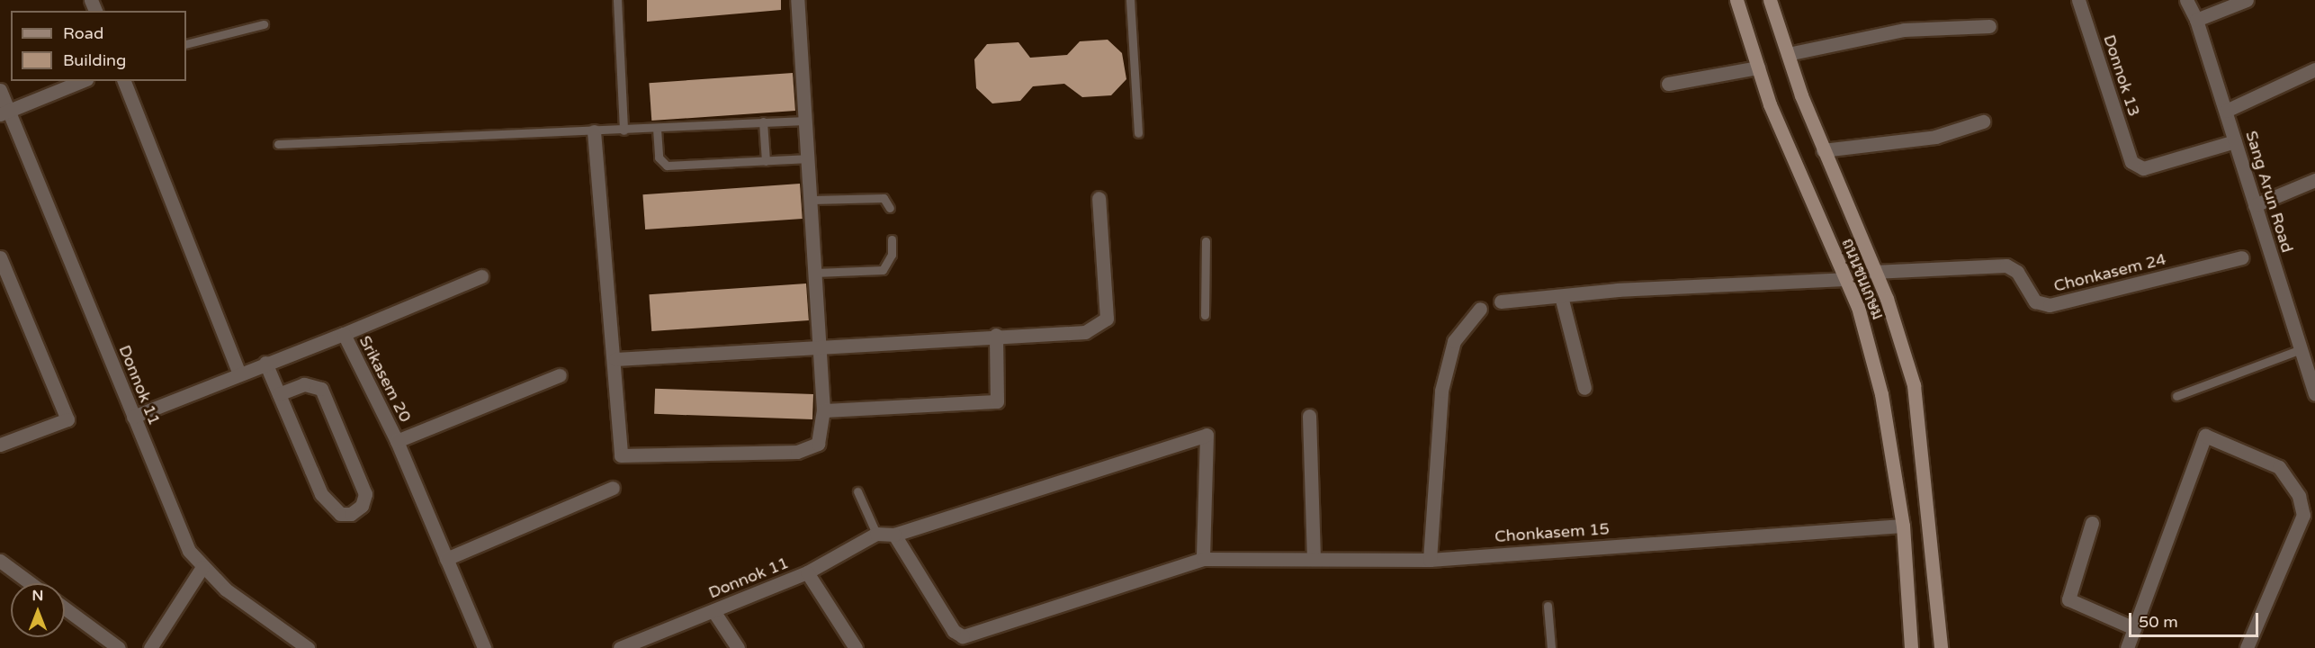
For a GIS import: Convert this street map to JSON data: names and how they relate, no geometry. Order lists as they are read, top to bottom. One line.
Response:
{"streets":{"main road":["ถนนชนเกษม"],"street":["Donnok 13","Sang Arun Road","Chonkasem 24","Srikasem 20","Donnok 11","Chonkasem 15"]},"crossings":[["Donnok 13","Sang Arun Road"],["Chonkasem 24","ถนนชนเกษม"],["ถนนชนเกษม","Chonkasem 15"],["Srikasem 20","Donnok 11"]],"legend":["Road","Building"],"scale_bar":"50 m","north":"top"}
